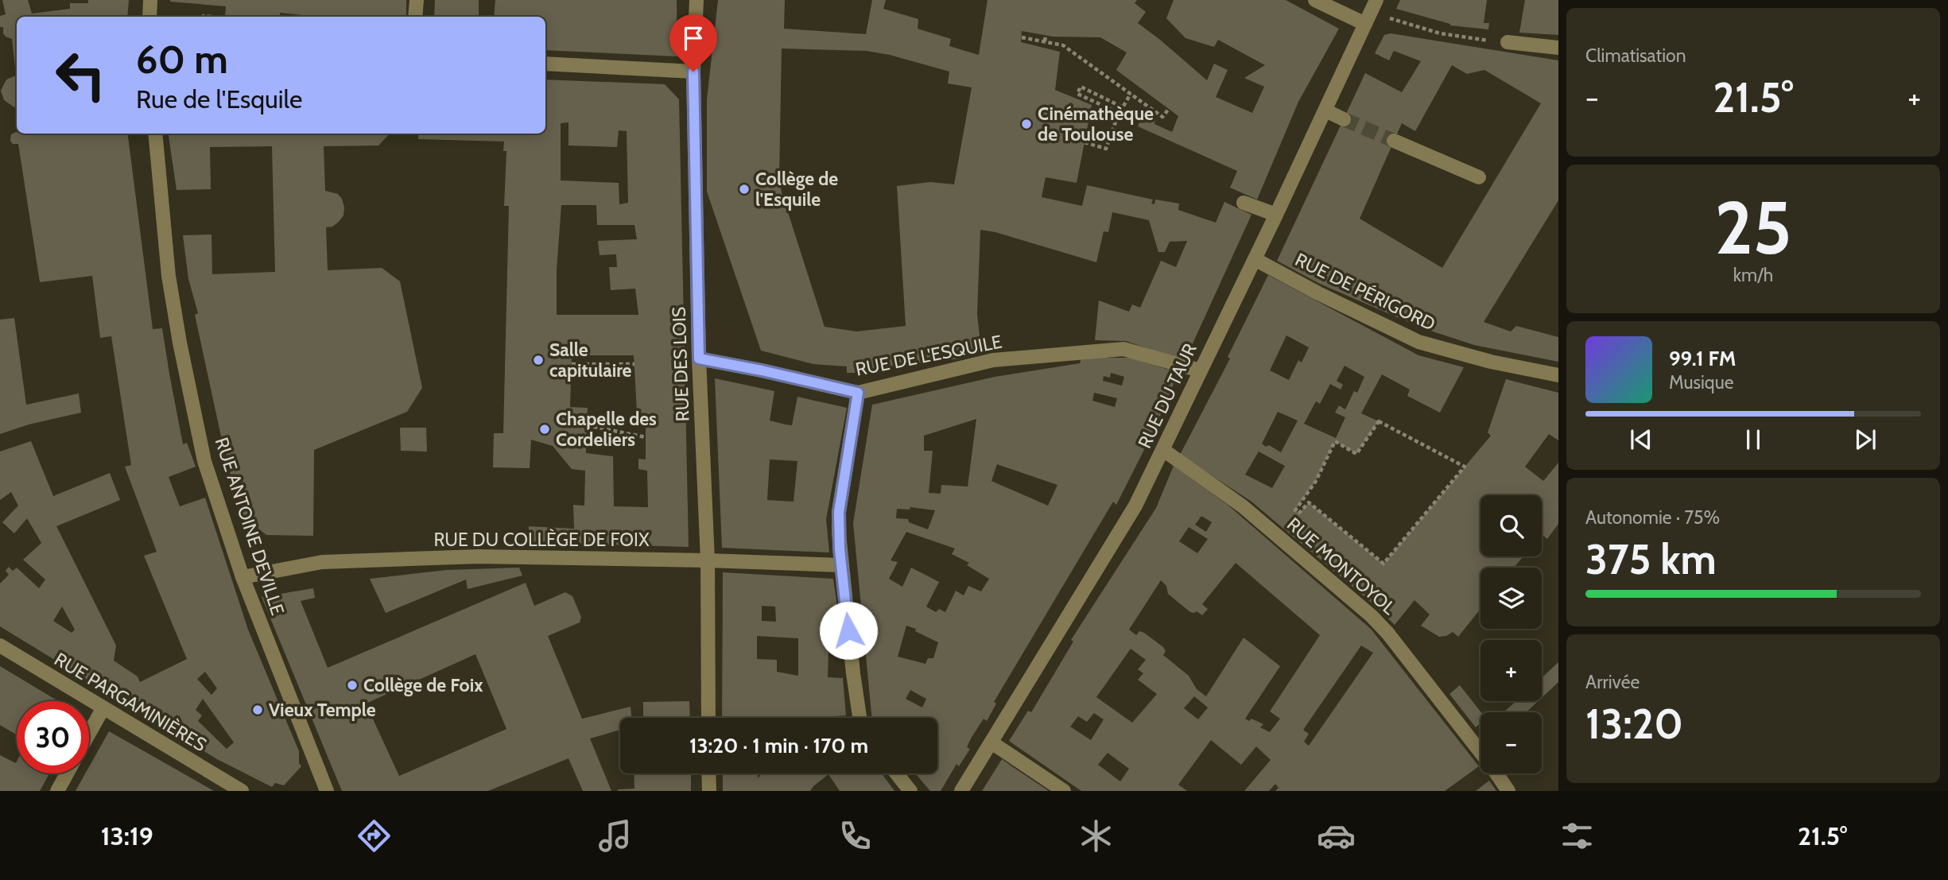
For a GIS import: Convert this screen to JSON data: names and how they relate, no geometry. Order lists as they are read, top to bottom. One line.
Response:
{"streets":{"street":["RUE DE PÉRIGORD","RUE DE L'ESQUILE","RUE DES LOIS","RUE DU TAUR","RUE ANTOINE DEVILLE","RUE DU COLLÈGE DE FOIX","RUE MONTOYOL","RUE PARGAMINIÈRES"]},"crossings":[["RUE DE PÉRIGORD","RUE DU TAUR"],["RUE DE L'ESQUILE","RUE DES LOIS"],["RUE DE L'ESQUILE","RUE DU TAUR"],["RUE DES LOIS","RUE DU COLLÈGE DE FOIX"],["RUE DU TAUR","RUE MONTOYOL"],["RUE ANTOINE DEVILLE","RUE DU COLLÈGE DE FOIX"]],"places":["Cinémathèque de Toulouse","Collège de l'Esquile","Salle capitulaire","Chapelle des Cordeliers","Collège de Foix","Vieux Temple"],"page":{"tile":["Climatisation",["25","km/h"],["Autonomie · 75%","375 km"],["Arrivée","13:20"]],"turn":["60 m","Rue de l'Esquile"],"heat":["−","21.5°","+"],"song":["99.1 FM","Musique"],"map_buttons":["+","−"],"limit":"30","trip":"13:20 · 1 min · 170 m","tabs":["13:19","21.5°"]}}
